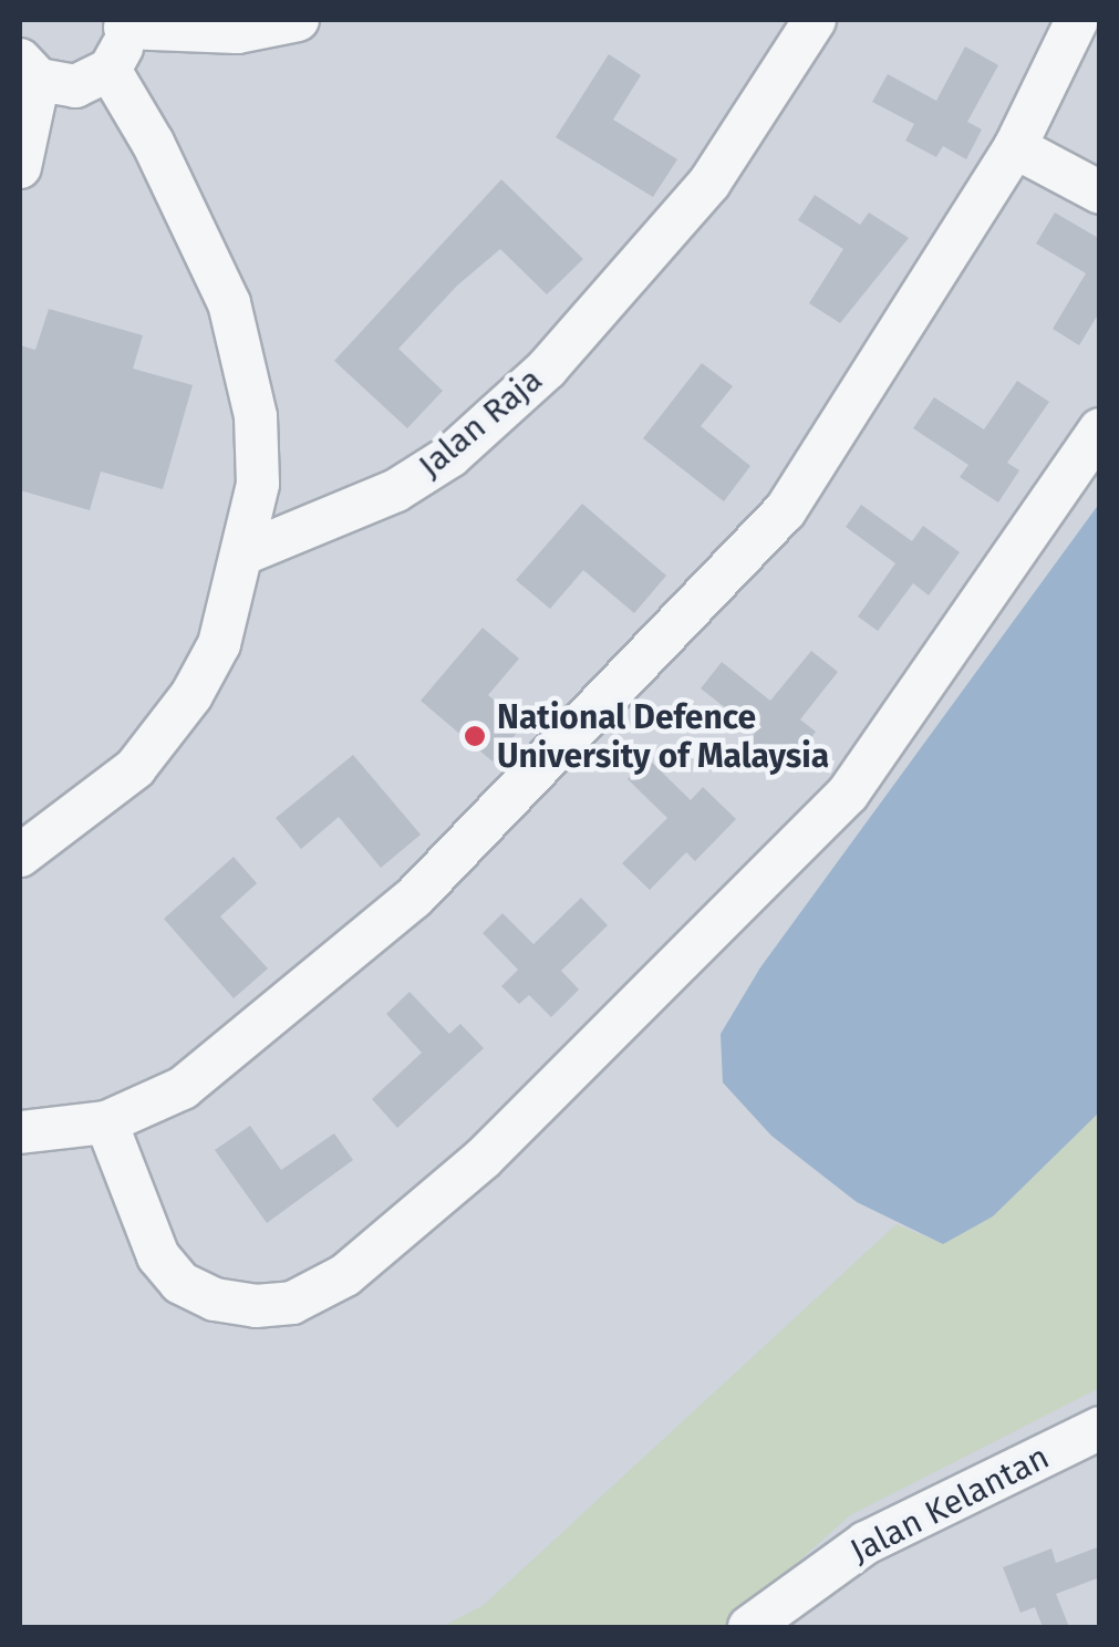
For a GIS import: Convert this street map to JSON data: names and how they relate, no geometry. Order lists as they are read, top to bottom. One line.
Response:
{"streets":{"street":["Jalan Raja","Jalan Kelantan"]},"places":["National Defence University of Malaysia"]}
